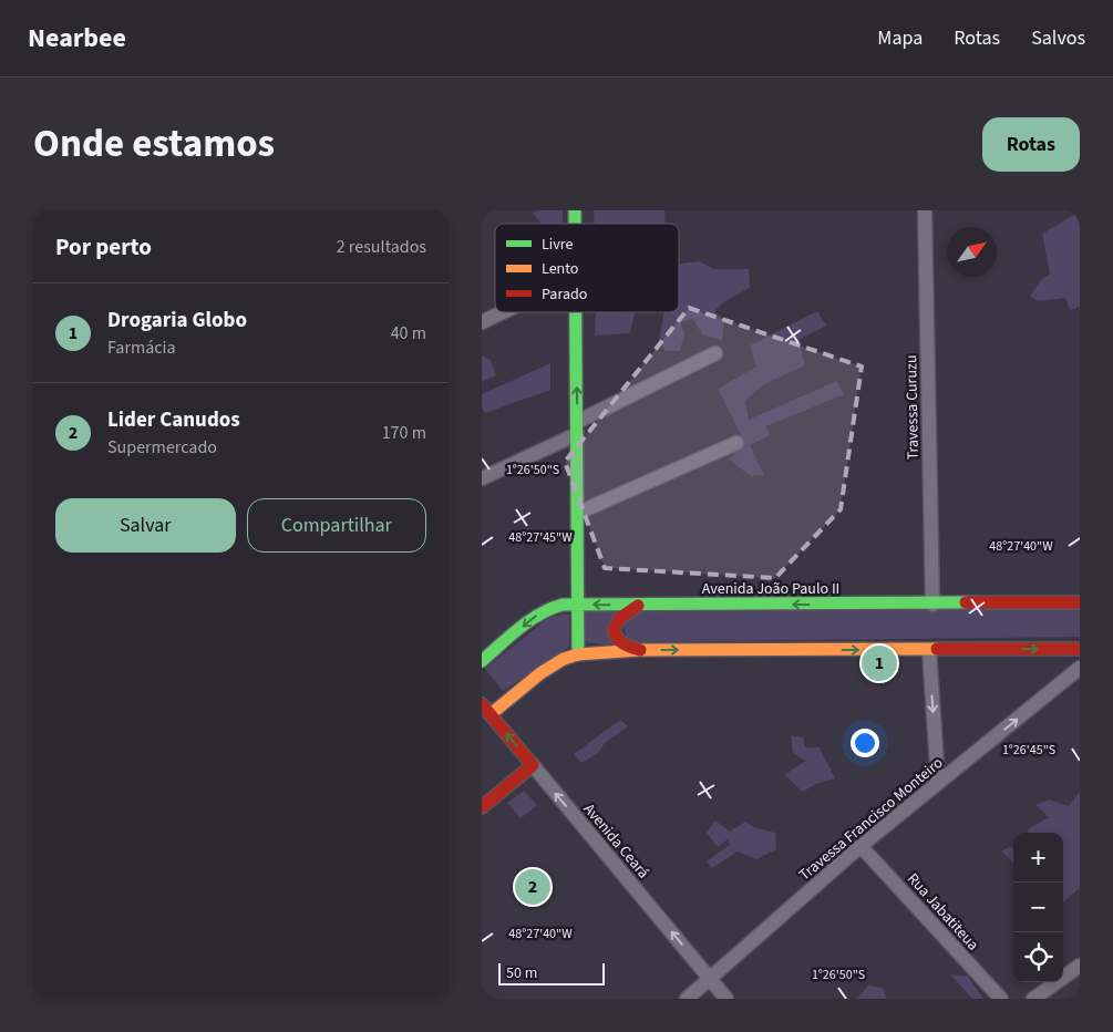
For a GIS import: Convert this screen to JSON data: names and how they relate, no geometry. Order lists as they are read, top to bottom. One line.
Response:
{"streets":{"main road":["Avenida João Paulo II","Avenida Ceará"],"street":["Travessa Curuzu","Travessa Francisco Monteiro","Rua Jabatiteua"]},"crossings":[["Travessa Curuzu","Avenida João Paulo II"],["Travessa Francisco Monteiro","Avenida Ceará"],["Travessa Francisco Monteiro","Rua Jabatiteua"]],"one_way":["Travessa Francisco Monteiro","Avenida Ceará"],"legend":["Livre","Lento","Parado"],"scale_bar":"50 m","north":"top right","page":{"header":"Nearbee","nav":["Mapa","Rotas","Salvos"],"title":"Onde estamos","buttons":["Rotas",["Salvar","Compartilhar"]],"heading":["Por perto","2 resultados"],"list":[{"mark":"1","name":"Drogaria Globo","note":"Farmácia","value":"40 m"},{"mark":"2","name":"Lider Canudos","note":"Supermercado","value":"170 m"}],"pins":["1","2"],"map_buttons":["+","−"],"scale":"50 m"},"coordinates":["1°26'50\"S","48°27'45\"W","48°27'40\"W","1°26'45\"S"]}
